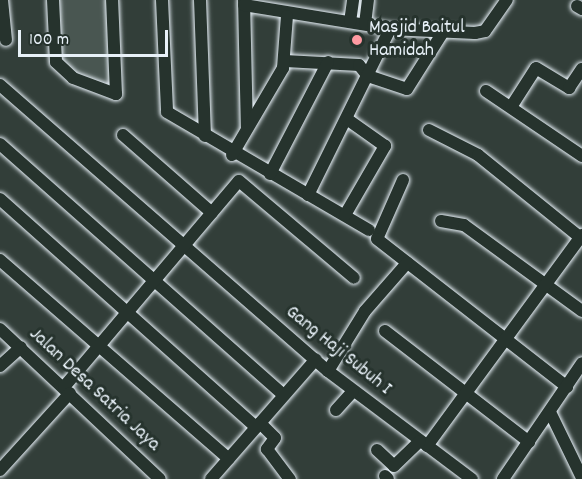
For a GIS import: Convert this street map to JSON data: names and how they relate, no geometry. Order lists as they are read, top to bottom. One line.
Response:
{"streets":{"street":["Gang Haji Subuh I","Jalan Desa Satria Jaya"]},"places":["Masjid Baitul Hamidah"],"scale_bar":"100 m"}
